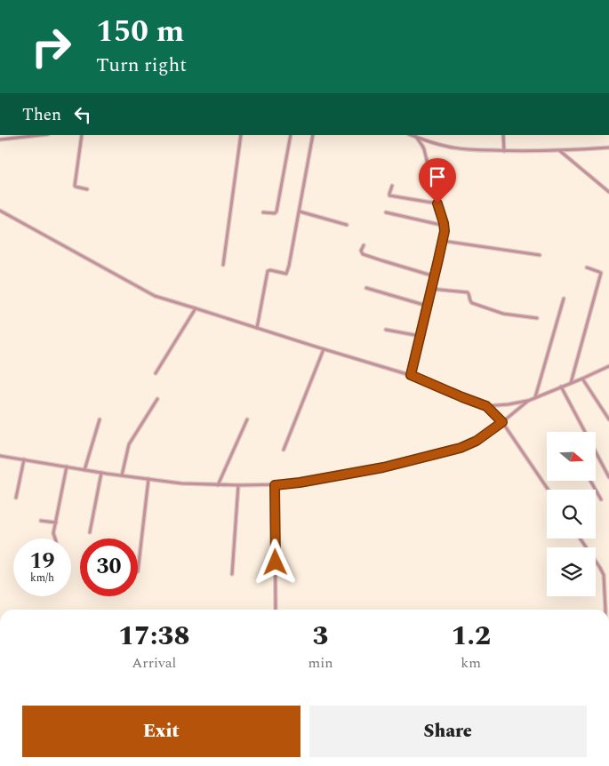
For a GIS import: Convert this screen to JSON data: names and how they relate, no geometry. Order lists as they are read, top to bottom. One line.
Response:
{"north":"right","page":{"turn":["150 m","Turn right"],"then":"Then","speed":"19 km/h","limit":"30","eta":["17:38","Arrival","3","min","1.2","km"],"buttons":["Exit","Share"]}}
